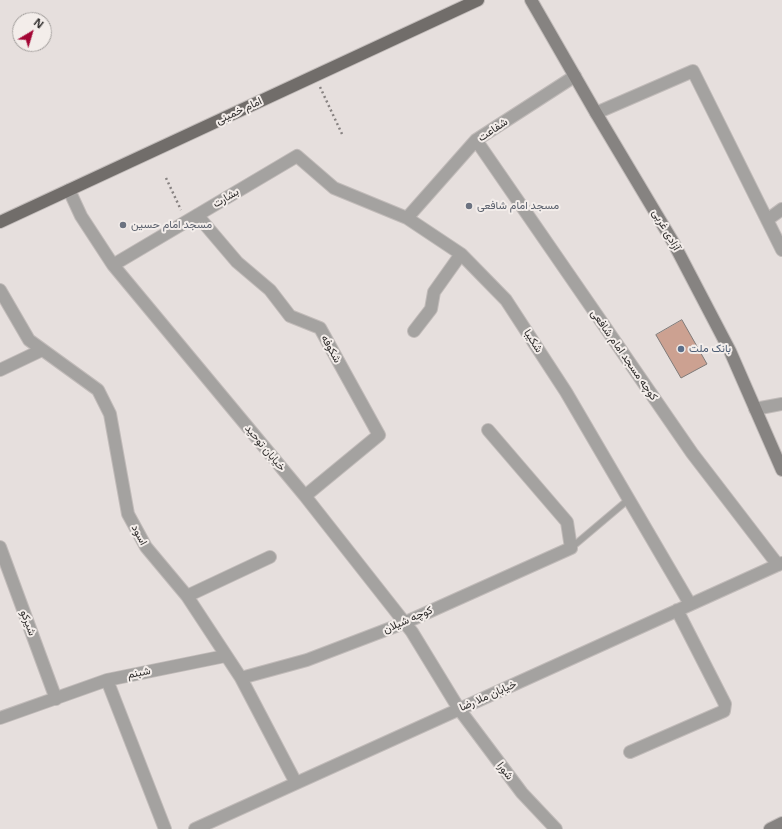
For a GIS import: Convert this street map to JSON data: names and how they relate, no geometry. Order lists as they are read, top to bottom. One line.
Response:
{"streets":{"main road":["امام خمینی"],"street":["شفاعت","بشارت","آزادی غربی","شکیبا","شکوفه","کوچه مسجد امام شافعی","خیابان توحید","اسود","کوچه شیلان","شیرکو","شبنم","خیابان ملا رضا","شورا"]},"crossings":[["امام خمینی","خیابان توحید"],["شفاعت","آزادی غربی"],["شفاعت","شکیبا"],["شفاعت","کوچه مسجد امام شافعی"],["بشارت","شکیبا"],["بشارت","شکوفه"],["بشارت","خیابان توحید"],["شکیبا","کوچه شیلان"],["شکیبا","خیابان ملا رضا"],["شکوفه","خیابان توحید"],["کوچه مسجد امام شافعی","خیابان ملا رضا"],["خیابان توحید","کوچه شیلان"],["خیابان توحید","خیابان ملا رضا"],["خیابان توحید","شورا"],["اسود","کوچه شیلان"],["اسود","شبنم"],["اسود","خیابان ملا رضا"],["شیرکو","شبنم"],["خیابان ملا رضا","شورا"]],"places":["مسجد امام شافعی","مسجد امام حسین","بانک ملت"],"north":"top right"}
